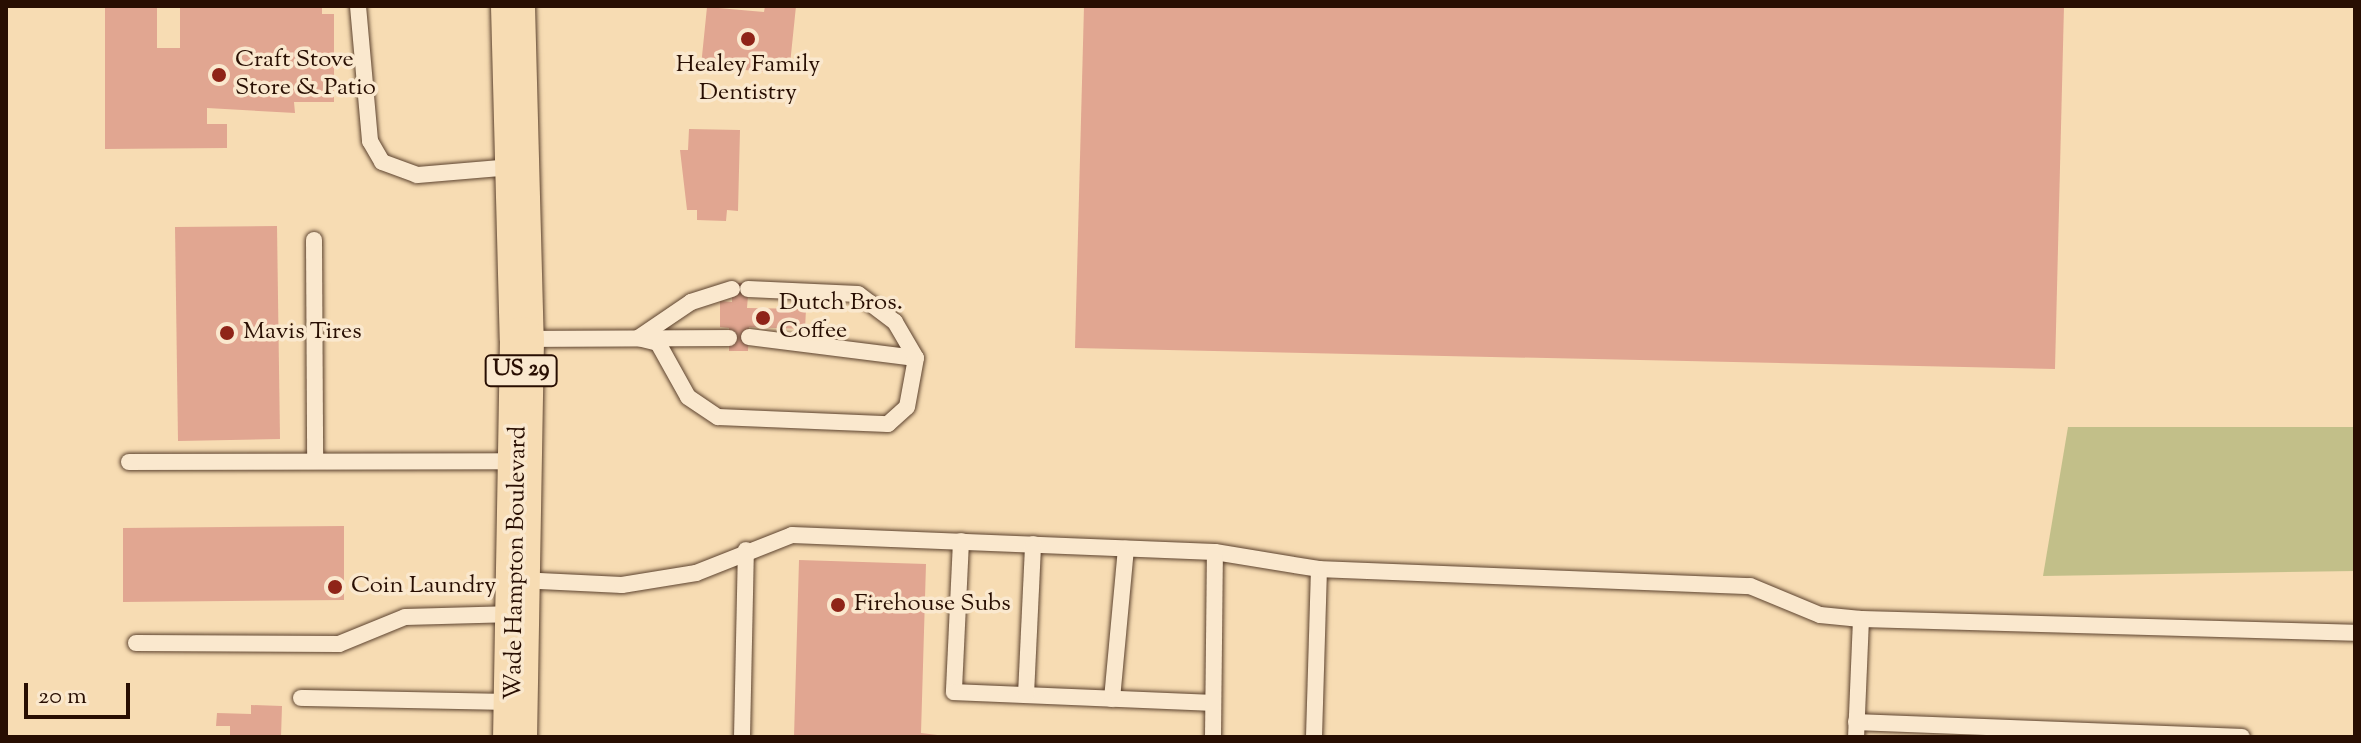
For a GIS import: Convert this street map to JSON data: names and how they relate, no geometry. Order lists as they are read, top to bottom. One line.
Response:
{"streets":{"main road":["US 29","Wade Hampton Boulevard"]},"places":["Healey Family Dentistry","Craft Stove Store & Patio","Dutch Bros. Coffee","Mavis Tires","Coin Laundry","Firehouse Subs"],"scale_bar":"20 m"}
